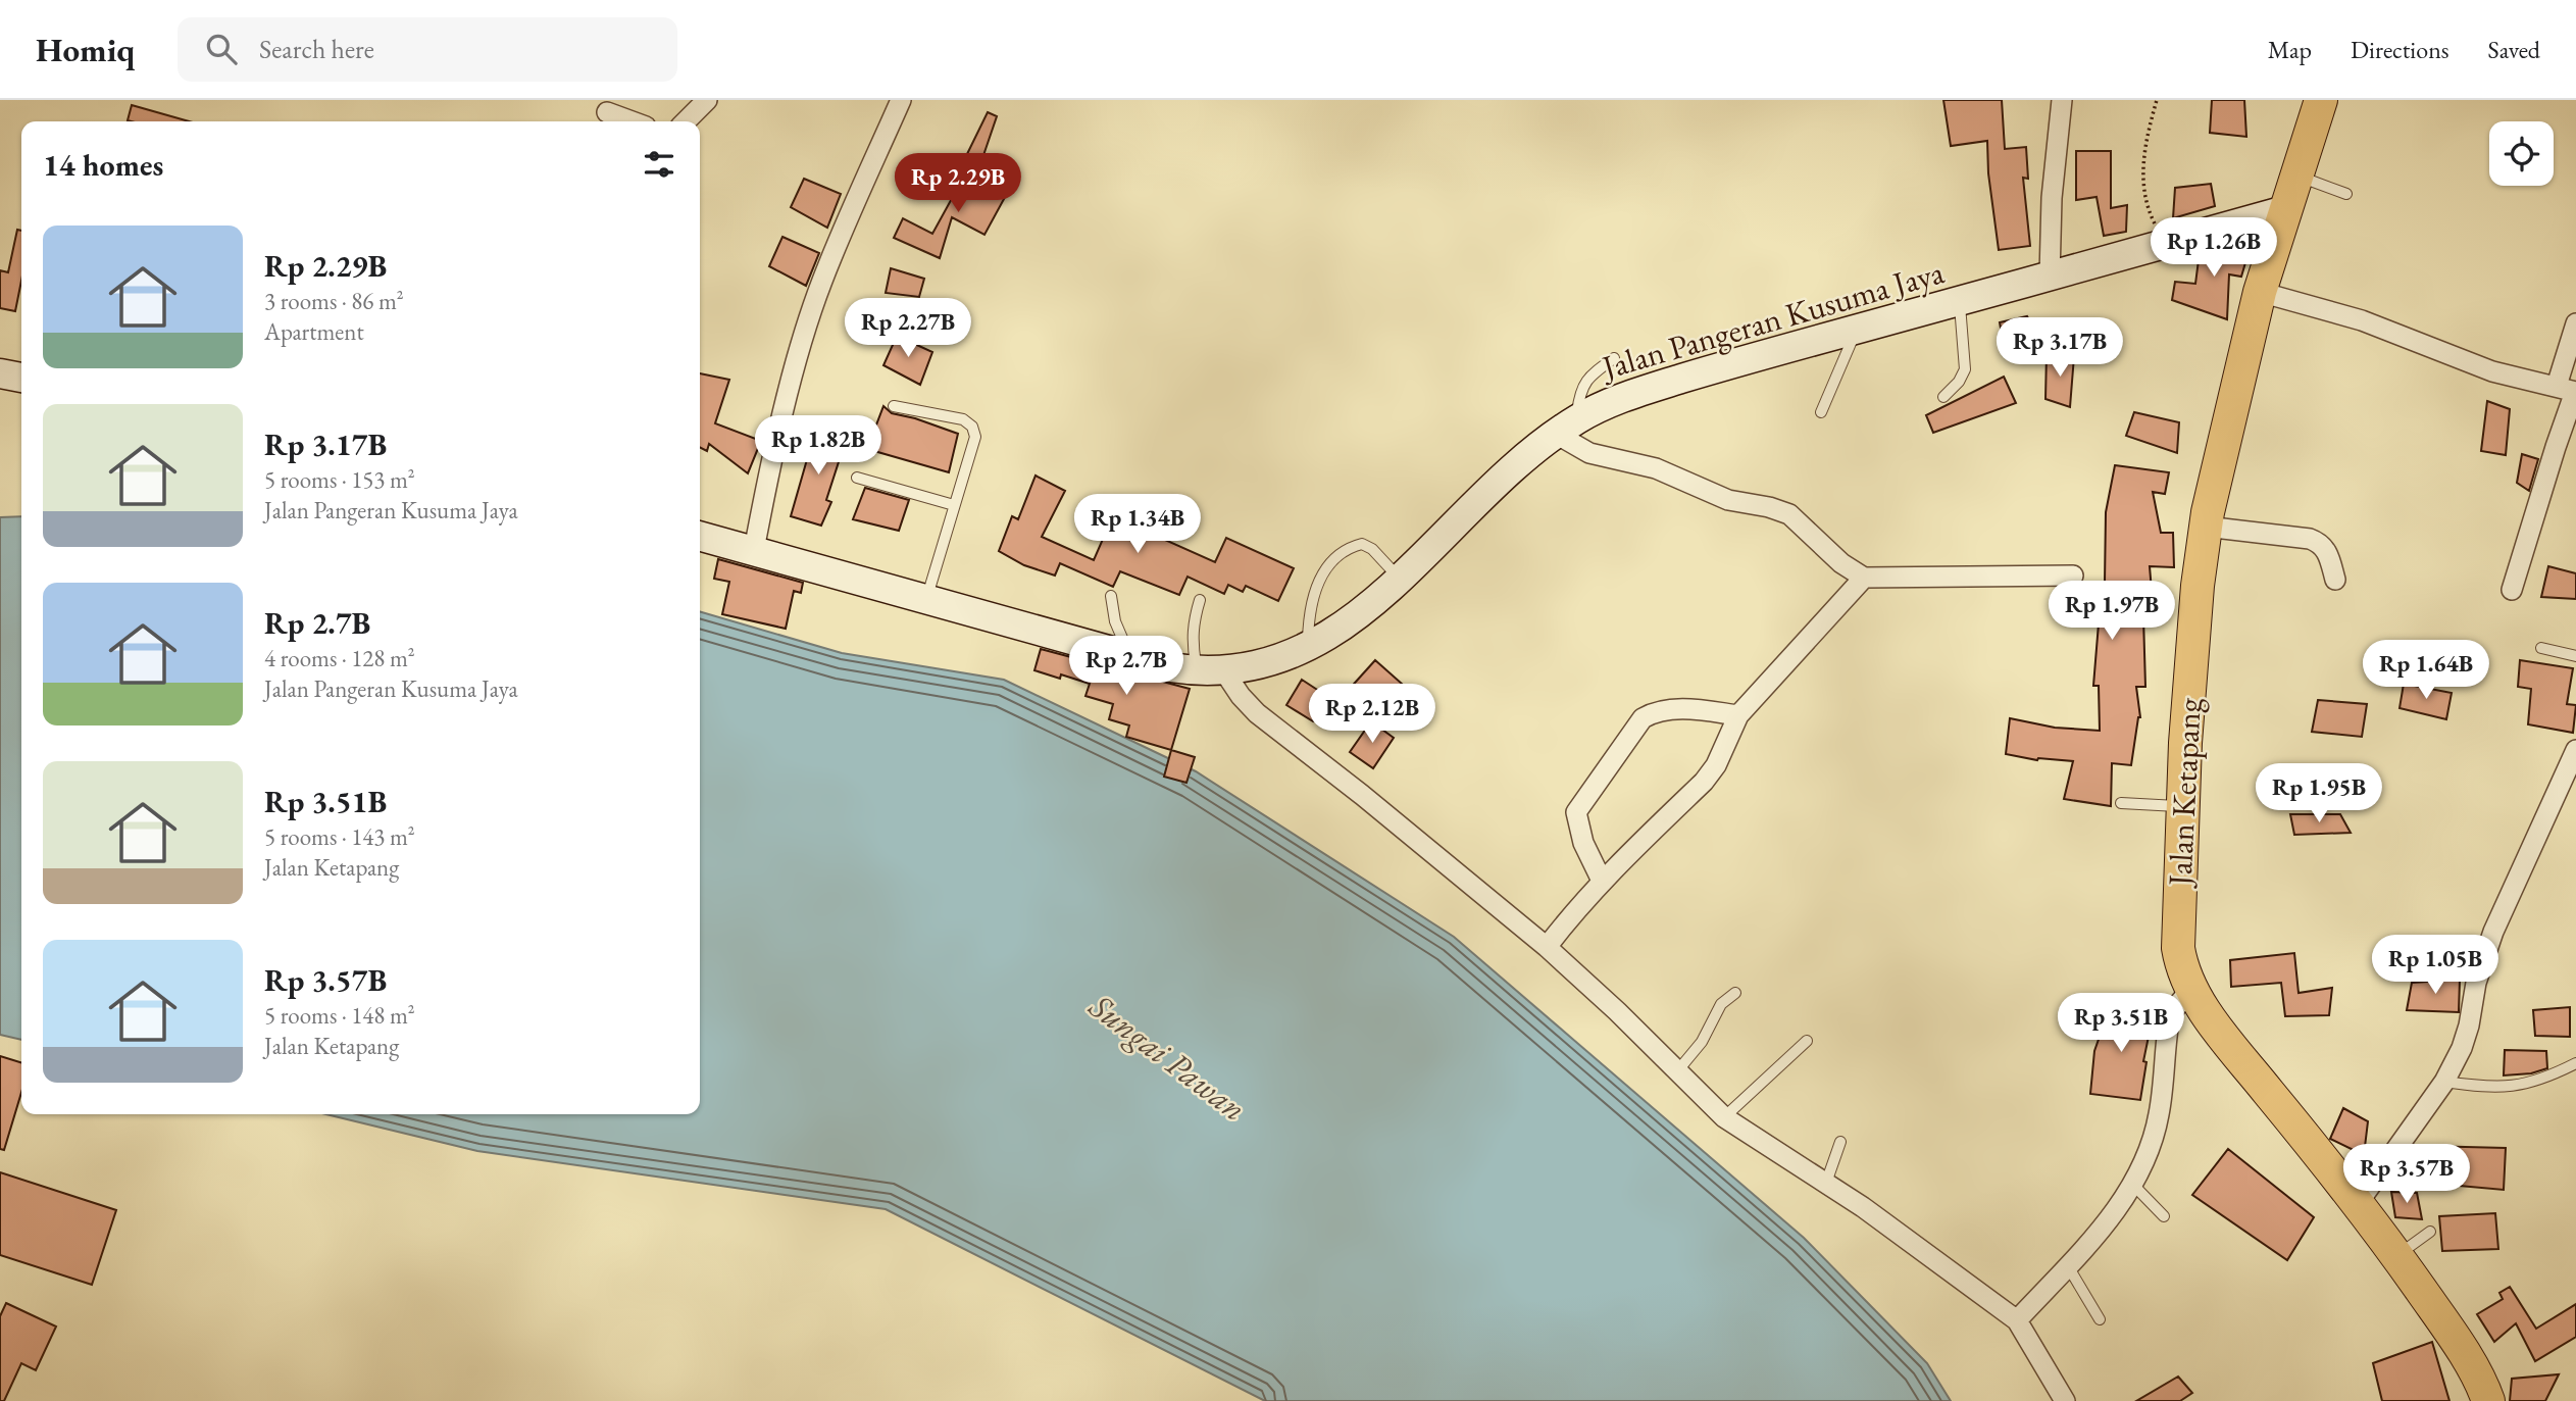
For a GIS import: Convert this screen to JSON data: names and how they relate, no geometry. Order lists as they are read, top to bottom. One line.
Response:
{"streets":{"main road":["Jalan Ketapang"],"street":["Jalan Pangeran Kusuma Jaya"]},"crossings":[["Jalan Pangeran Kusuma Jaya","Jalan Ketapang"]],"water":["Sungai Pawan"],"page":{"header":"Homiq","search":"Search here","nav":["Map","Directions","Saved"],"heading":"14 homes","price":["Rp 2.29B","Rp 1.26B","Rp 2.27B","Rp 3.17B","Rp 1.82B","Rp 1.34B","Rp 1.97B","Rp 2.7B","Rp 1.64B","Rp 2.12B","Rp 1.95B","Rp 1.05B","Rp 3.51B","Rp 3.57B"],"list":[{"name":"Rp 2.29B","note":"3 rooms · 86 m² · Apartment"},{"name":"Rp 3.17B","note":"5 rooms · 153 m² · Jalan Pangeran Kusuma Jaya"},{"name":"Rp 2.7B","note":"4 rooms · 128 m² · Jalan Pangeran Kusuma Jaya"},{"name":"Rp 3.51B","note":"5 rooms · 143 m² · Jalan Ketapang"},{"name":"Rp 3.57B","note":"5 rooms · 148 m² · Jalan Ketapang"}]}}
